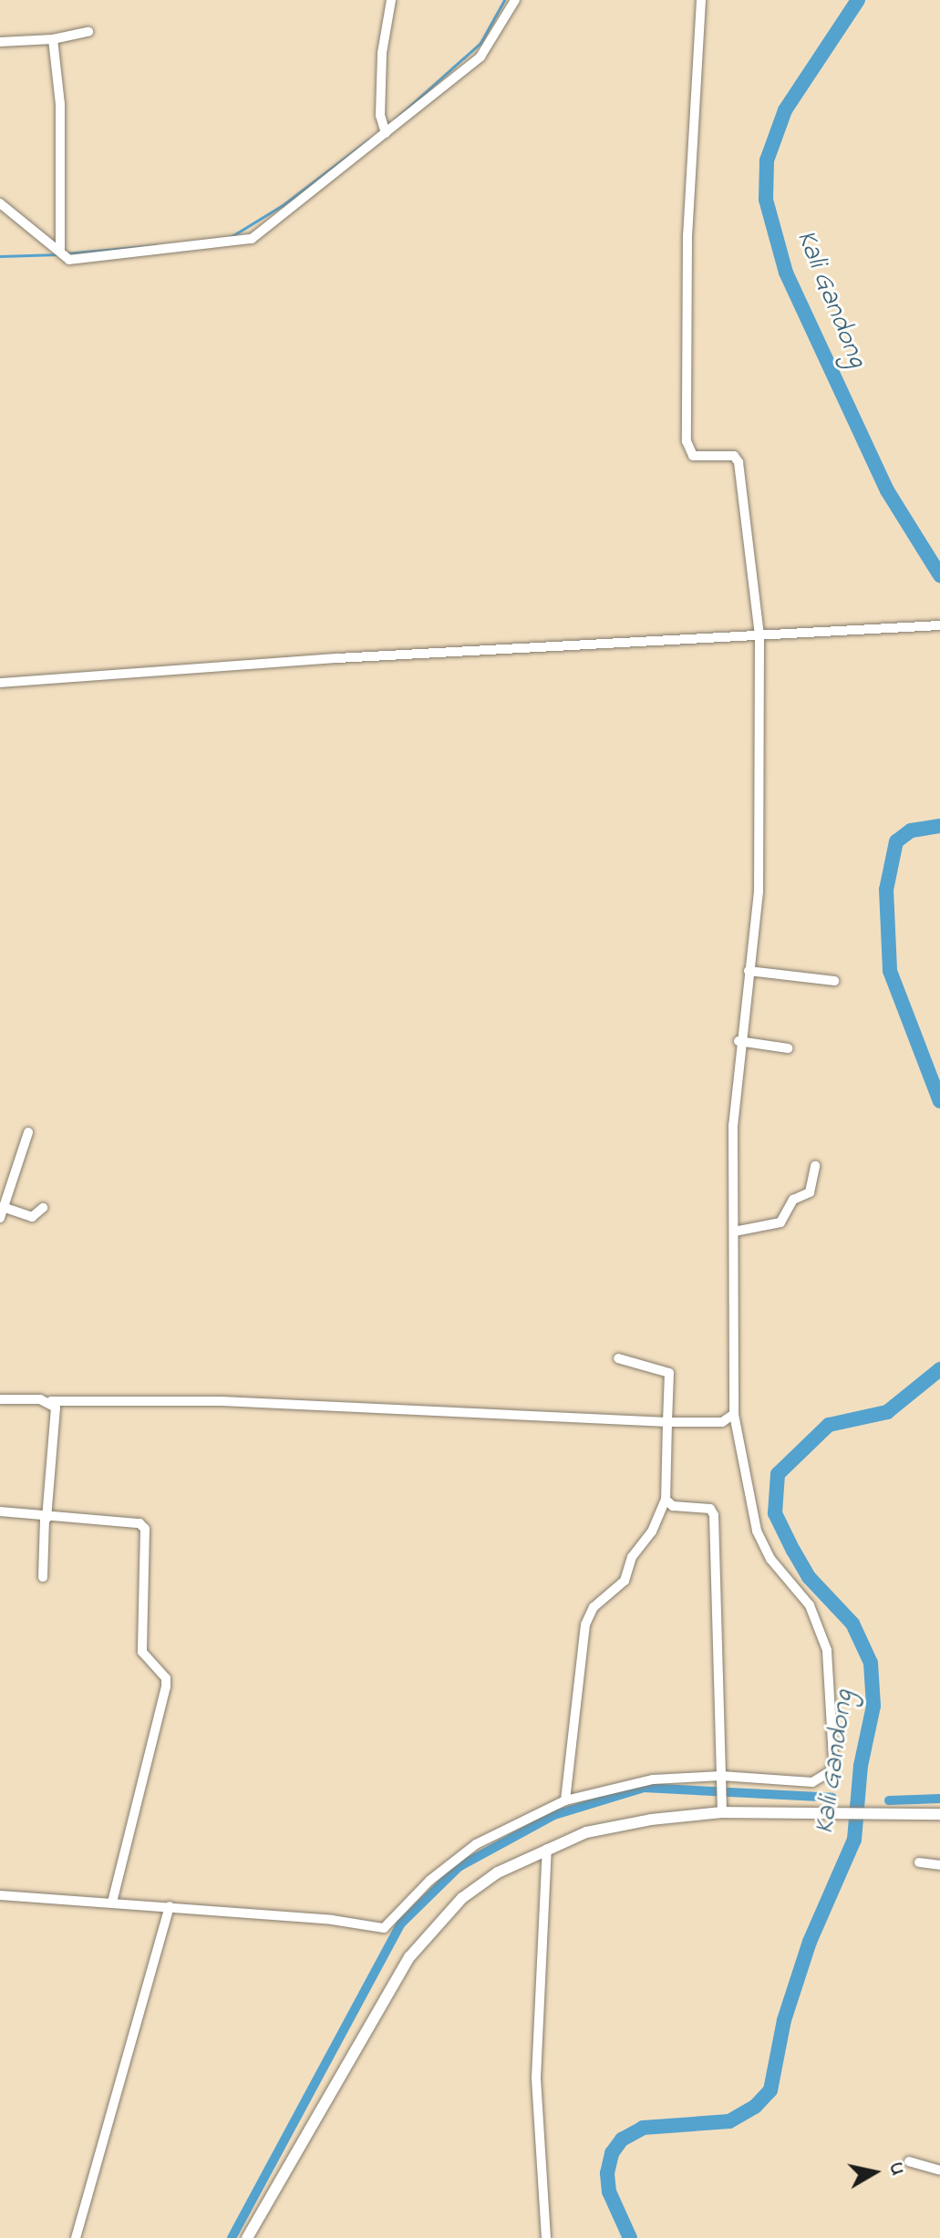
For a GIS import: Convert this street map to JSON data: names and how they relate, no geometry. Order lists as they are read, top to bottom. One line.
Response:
{"water":["Kali Gandong"],"north":"right"}
